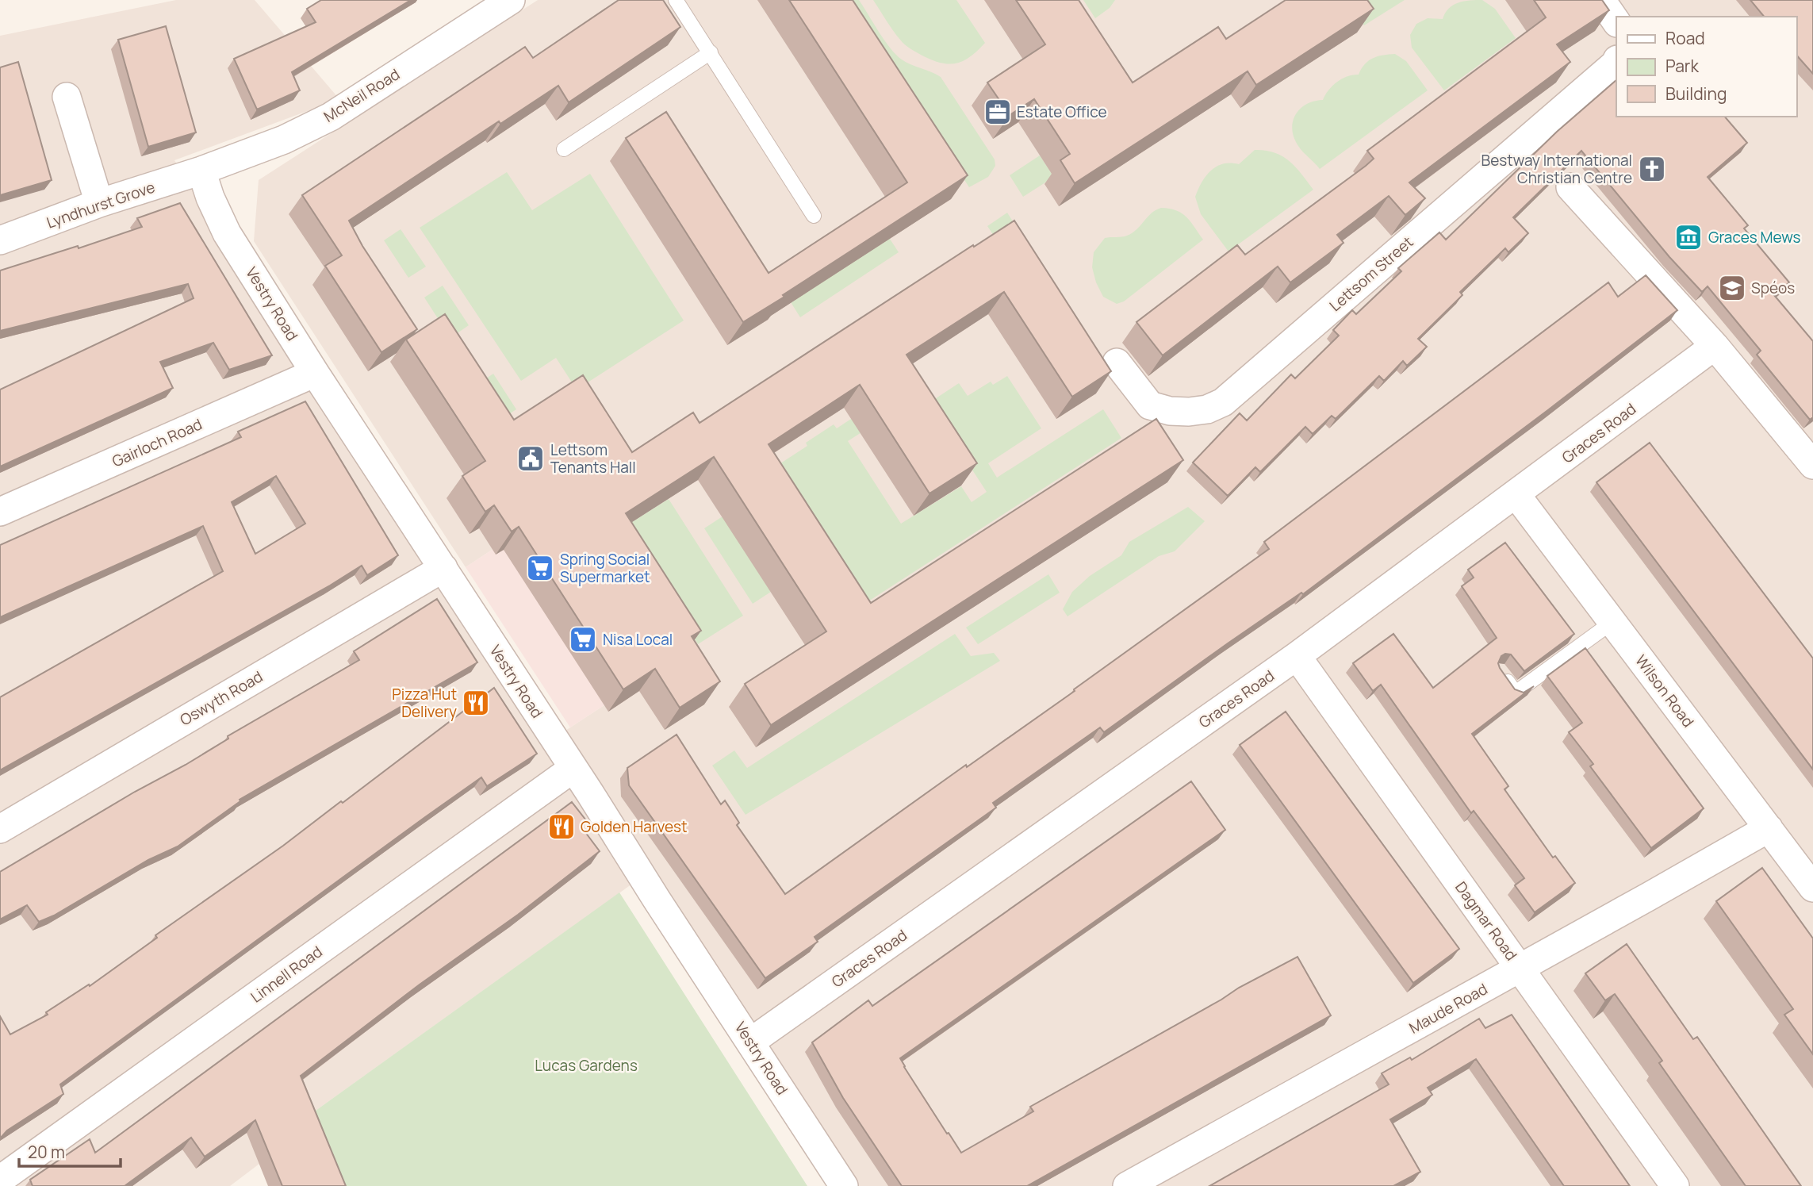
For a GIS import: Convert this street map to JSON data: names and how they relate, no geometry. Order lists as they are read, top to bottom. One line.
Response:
{"streets":{"street":["McNeil Road","Lyndhurst Grove","Lettsom Street","Vestry Road","Graces Road","Gairloch Road","Wilson Road","Oswyth Road","Dagmar Road","Linnell Road","Maude Road"]},"crossings":[["McNeil Road","Lyndhurst Grove"],["McNeil Road","Vestry Road"],["Lyndhurst Grove","Vestry Road"],["Vestry Road","Graces Road"],["Vestry Road","Gairloch Road"],["Vestry Road","Oswyth Road"],["Vestry Road","Linnell Road"],["Graces Road","Wilson Road"],["Graces Road","Dagmar Road"],["Wilson Road","Maude Road"],["Dagmar Road","Maude Road"]],"parks":["Lucas Gardens"],"places":{"office":["Estate Office"],"church":["Bestway International Christian Centre"],"museum":["Graces Mews"],"school or university":["Spéos"],"public building":["Lettsom Tenants Hall"],"supermarket":["Spring Social Supermarket","Nisa Local"],"restaurant":["Pizza Hut Delivery","Golden Harvest"]},"legend":["Road","Park","Building"],"scale_bar":"20 m"}
